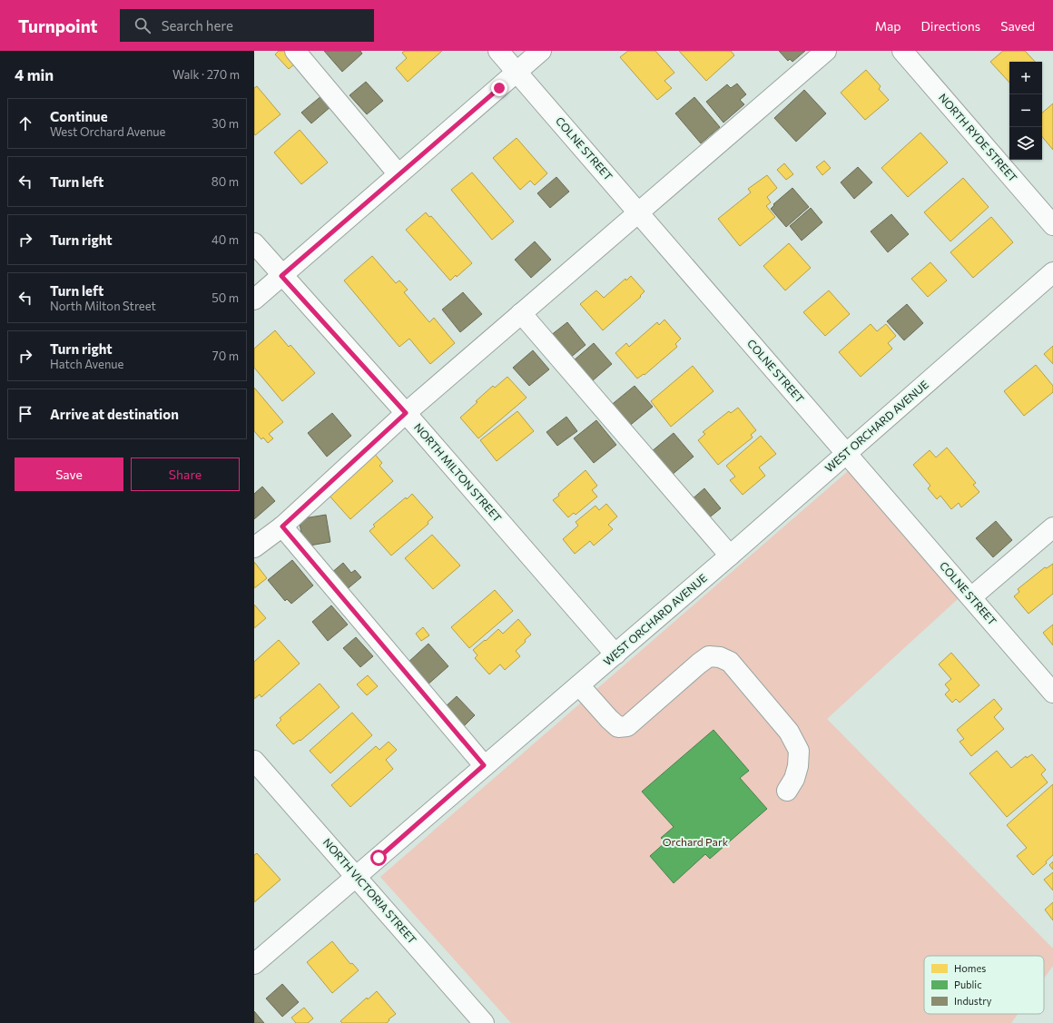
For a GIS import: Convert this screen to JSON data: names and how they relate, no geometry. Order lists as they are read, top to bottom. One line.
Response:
{"streets":{"street":["NORTH RYDE STREET","COLNE STREET","WEST ORCHARD AVENUE","NORTH MILTON STREET","NORTH VICTORIA STREET"]},"crossings":[["COLNE STREET","WEST ORCHARD AVENUE"],["WEST ORCHARD AVENUE","NORTH MILTON STREET"],["WEST ORCHARD AVENUE","NORTH VICTORIA STREET"]],"parks":["Orchard Park"],"legend":["Homes","Public","Industry"],"page":{"header":"Turnpoint","search":"Search here","nav":["Map","Directions","Saved"],"heading":["4 min","Walk · 270 m"],"map_buttons":["+","−"],"list":[["Continue","West Orchard Avenue","30 m"],["Turn left","80 m"],["Turn right","40 m"],["Turn left","North Milton Street","50 m"],["Turn right","Hatch Avenue","70 m"],"Arrive at destination"],"buttons":["Save","Share"]}}
